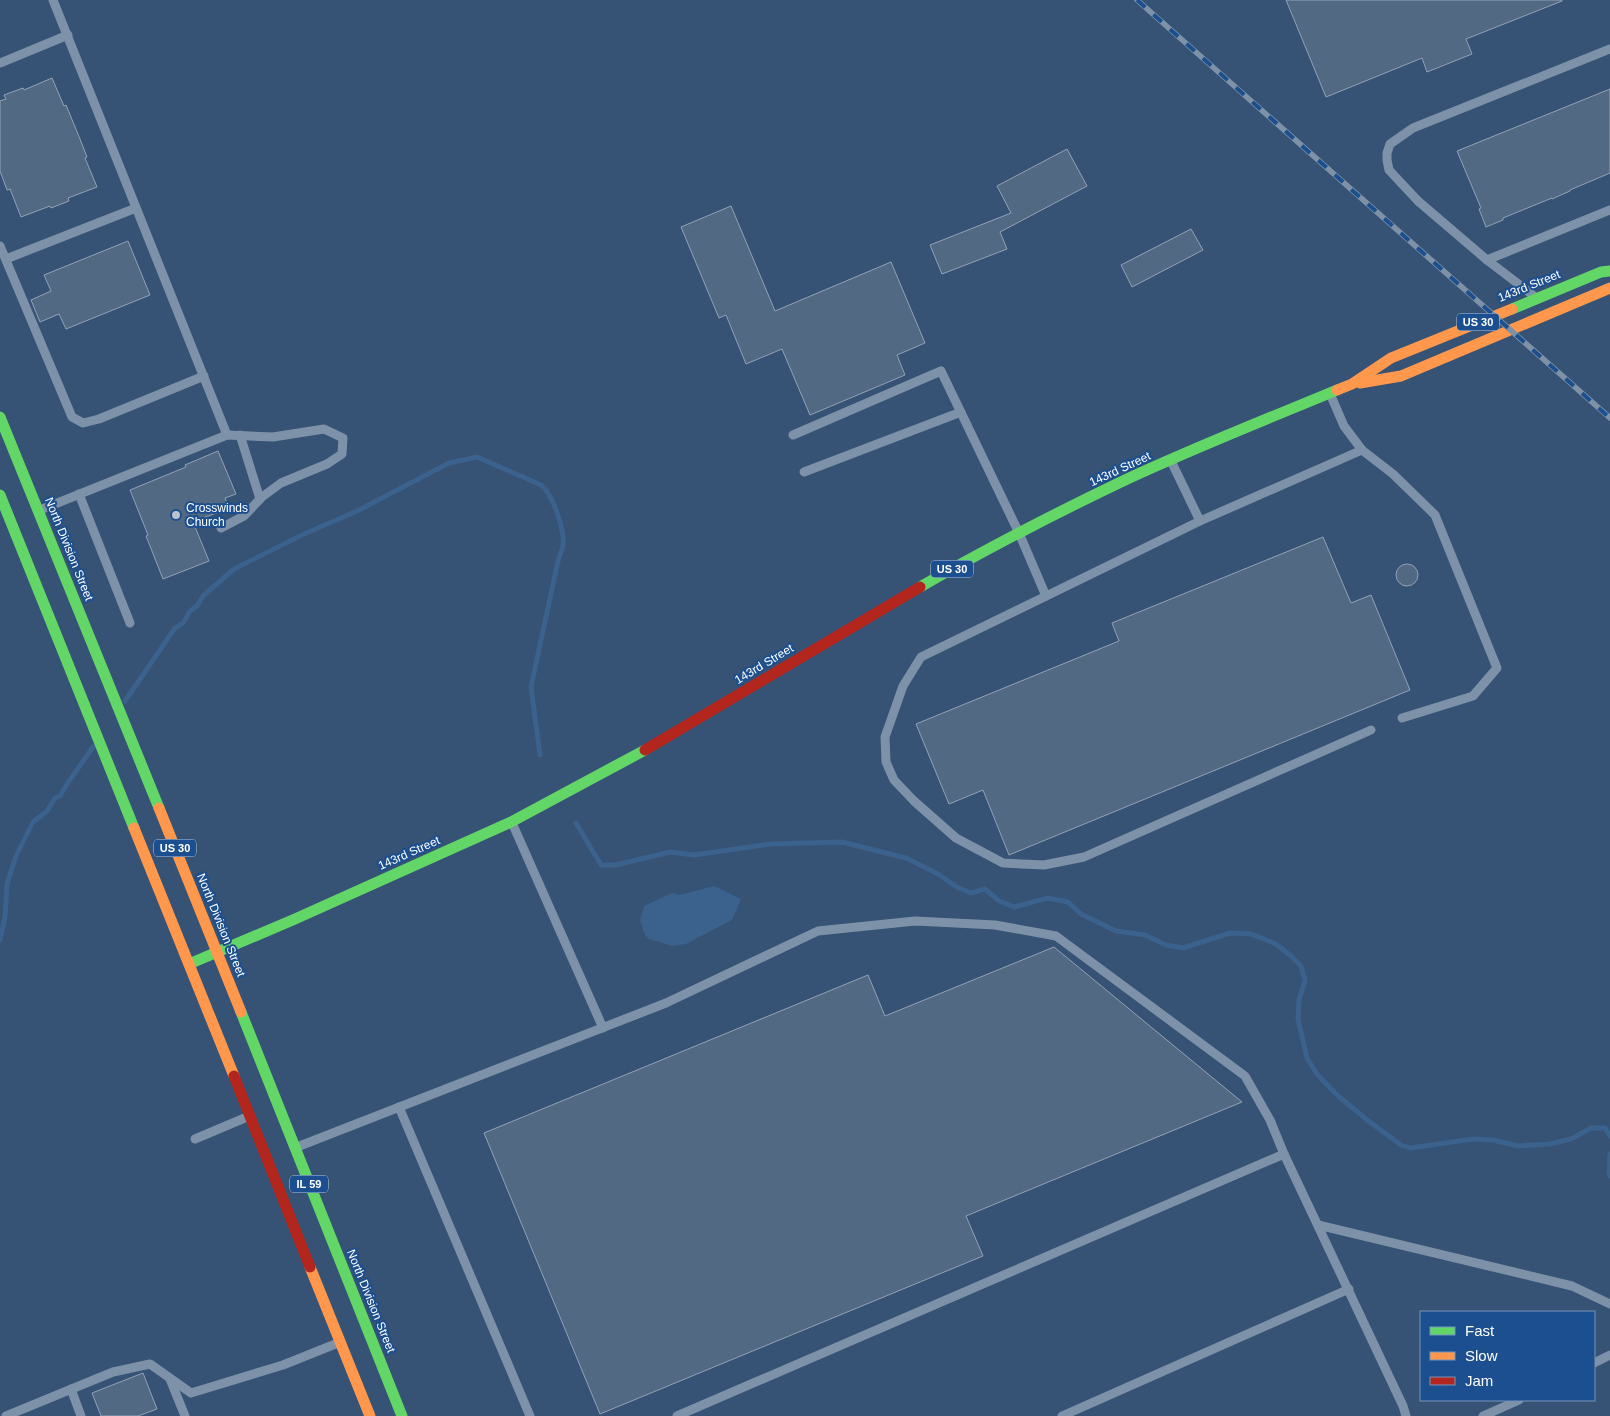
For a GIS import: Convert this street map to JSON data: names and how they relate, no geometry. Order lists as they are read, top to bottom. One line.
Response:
{"streets":{"main road":["143rd Street","US 30","North Division Street","IL 59"]},"crossings":[["143rd Street","North Division Street"]],"places":["Crosswinds Church"],"legend":["Fast","Slow","Jam"]}
